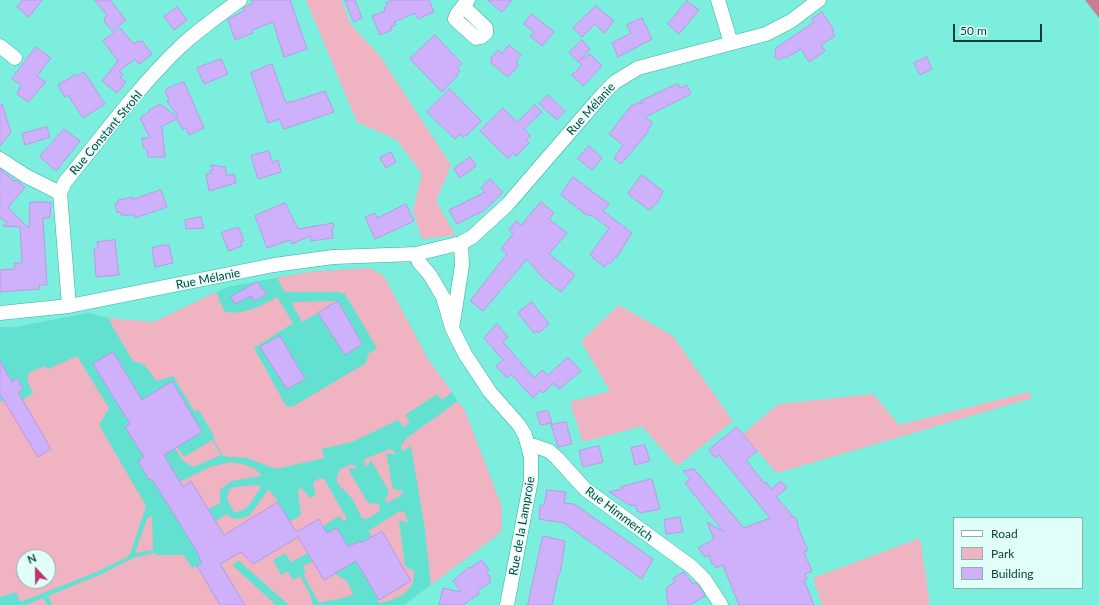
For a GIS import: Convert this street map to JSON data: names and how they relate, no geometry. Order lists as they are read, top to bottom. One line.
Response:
{"streets":{"street":["Rue Mélanie","Rue Constant Strohl","Rue Himmerich","Rue de la Lamproie"]},"crossings":[["Rue Himmerich","Rue de la Lamproie"]],"legend":["Road","Park","Building"],"scale_bar":"50 m","north":"top"}
